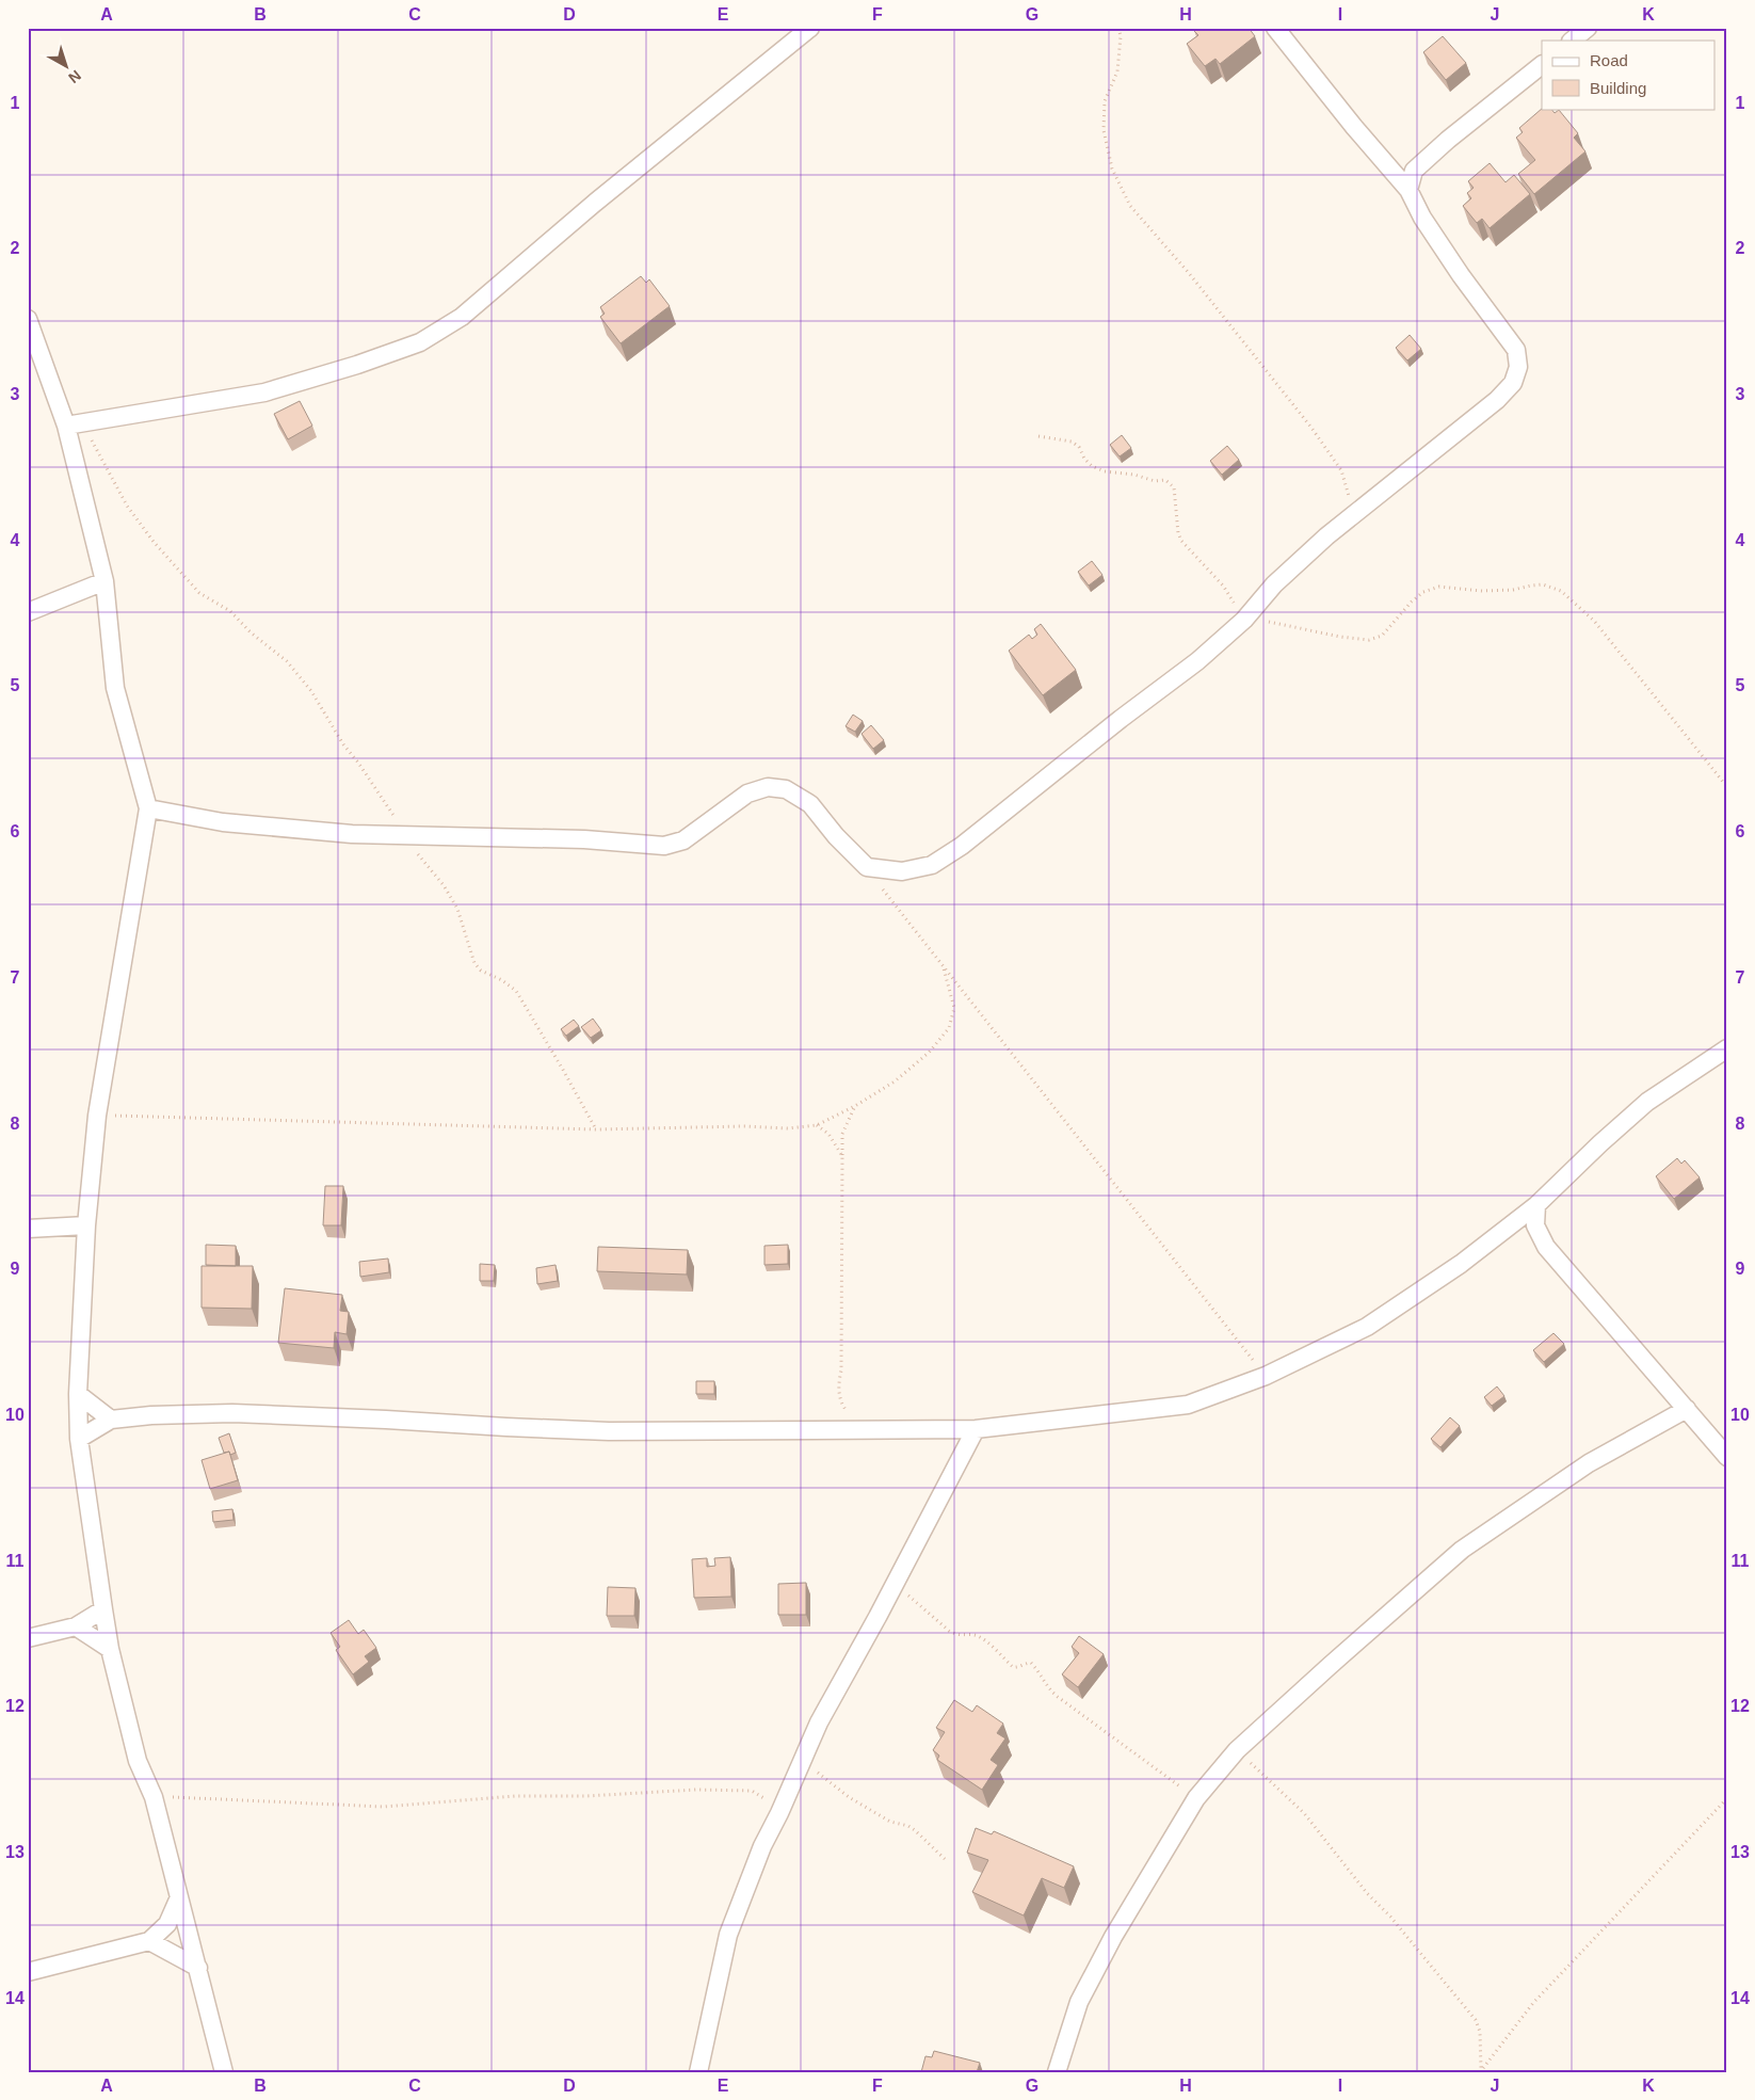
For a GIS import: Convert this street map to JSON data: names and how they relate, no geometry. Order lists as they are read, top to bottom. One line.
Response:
{"legend":["Road","Building"],"north":"bottom right","grid":{"columns":["A","B","C","D","E","F","G","H","I","J","K"],"rows":["1","2","3","4","5","6","7","8","9","10","11","12","13","14"]}}
